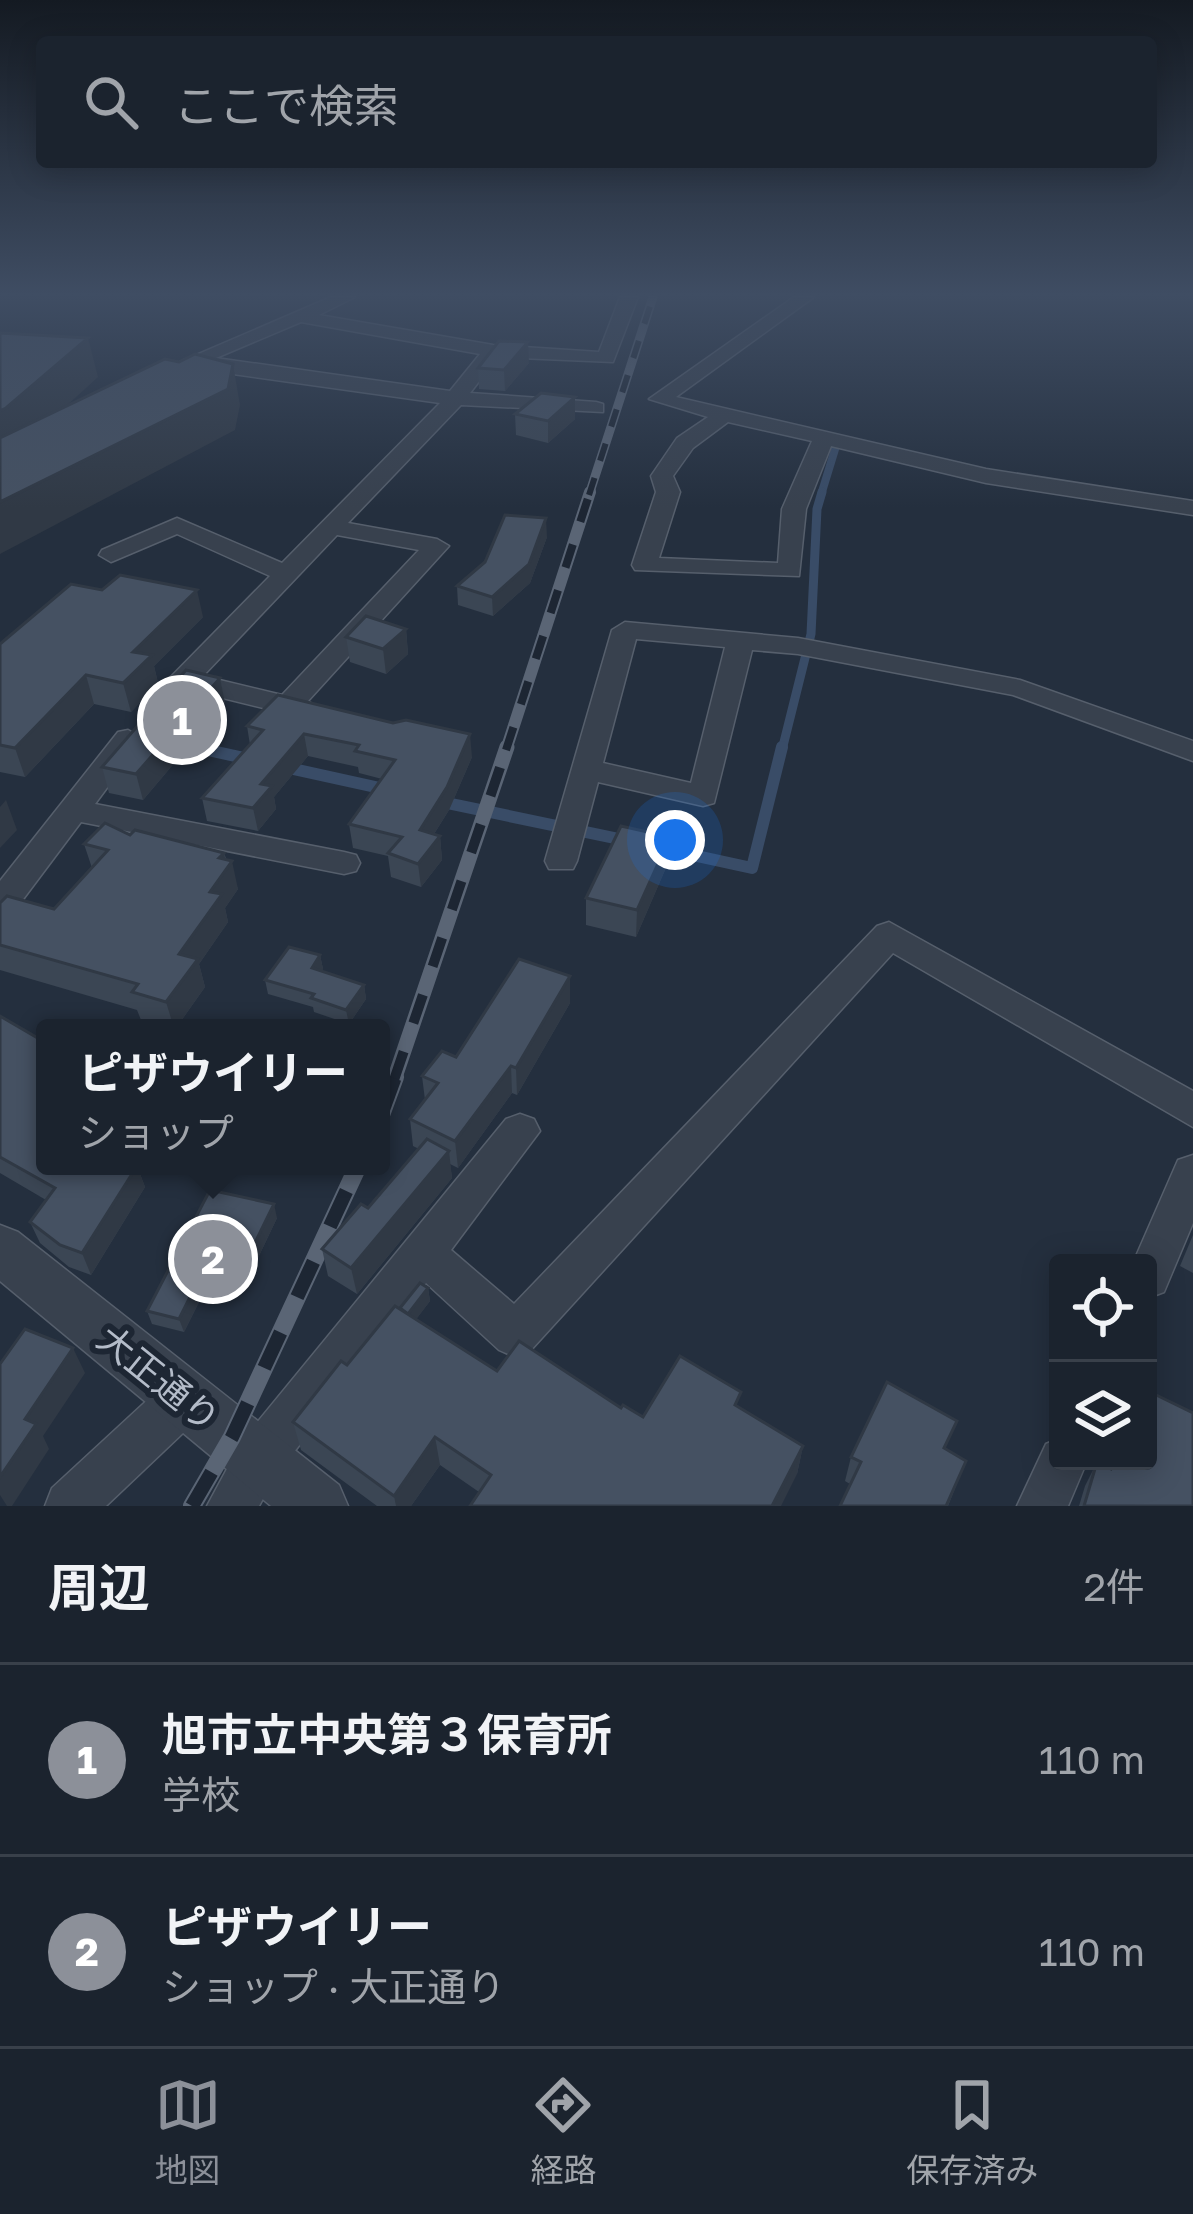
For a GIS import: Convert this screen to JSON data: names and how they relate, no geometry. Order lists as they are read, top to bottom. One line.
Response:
{"streets":{"street":["大正通り"]},"page":{"search":"ここで検索","pins":["1","2"],"popup":["ピザウイリー","ショップ"],"heading":["周辺","2件"],"list":[{"mark":"1","name":"旭市立中央第３保育所","note":"学校","value":"110 m"},{"mark":"2","name":"ピザウイリー","note":"ショップ · 大正通り","value":"110 m"}],"nav":["地図","経路","保存済み"]}}
